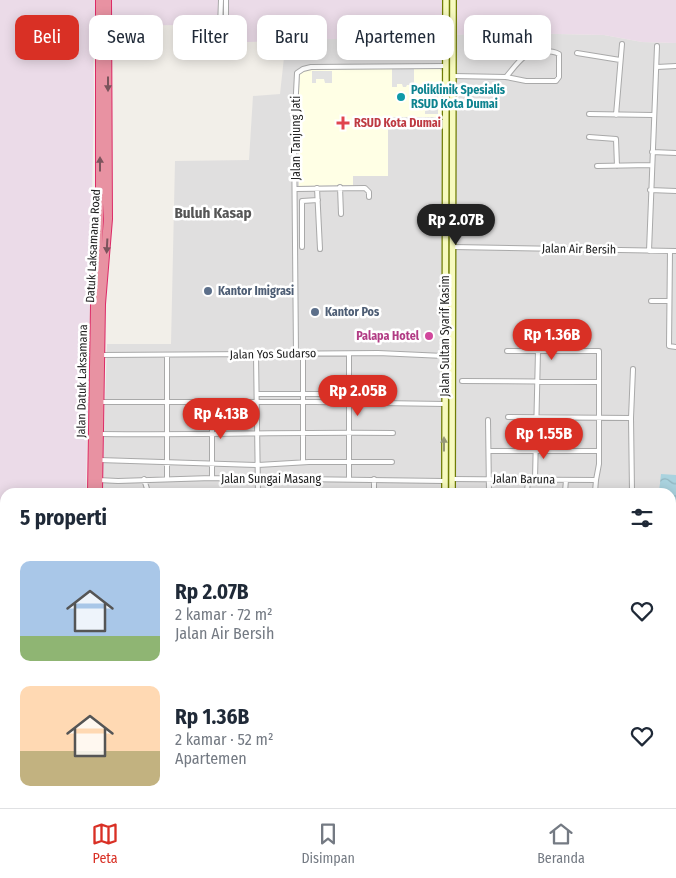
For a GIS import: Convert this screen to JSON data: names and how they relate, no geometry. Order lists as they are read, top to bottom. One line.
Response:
{"streets":{"highway":["Datuk Laksamana Road","Jalan Datuk Laksamana"],"street":["Jalan Tanjung Jati","Jalan Air Bersih","Jalan Sultan Syarif Kasim","Jalan Yos Sudarso","Jalan Sungai Masang","Jalan Baruna"]},"crossings":[["Jalan Tanjung Jati","Jalan Sultan Syarif Kasim"],["Jalan Tanjung Jati","Jalan Yos Sudarso"],["Datuk Laksamana Road","Jalan Yos Sudarso"],["Datuk Laksamana Road","Jalan Datuk Laksamana"],["Datuk Laksamana Road","Jalan Sungai Masang"],["Jalan Air Bersih","Jalan Sultan Syarif Kasim"],["Jalan Sultan Syarif Kasim","Jalan Yos Sudarso"],["Jalan Sultan Syarif Kasim","Jalan Sungai Masang"],["Jalan Sultan Syarif Kasim","Jalan Baruna"]],"one_way":["Datuk Laksamana Road","Jalan Datuk Laksamana"],"districts":["Buluh Kasap"],"places":{"other":["Poliklinik Spesialis RSUD Kota Dumai","Kantor Imigrasi","Kantor Pos","Palapa Hotel"],"health":["RSUD Kota Dumai"]},"page":{"chip":["Beli","Sewa","Filter","Baru","Apartemen","Rumah"],"price":["Rp 2.07B","Rp 1.36B","Rp 2.05B","Rp 4.13B","Rp 1.55B"],"heading":"5 properti","list":[{"name":"Rp 2.07B","note":"2 kamar · 72 m² · Jalan Air Bersih"},{"name":"Rp 1.36B","note":"2 kamar · 52 m² · Apartemen"}],"tabs":["Peta","Disimpan","Beranda"]}}
